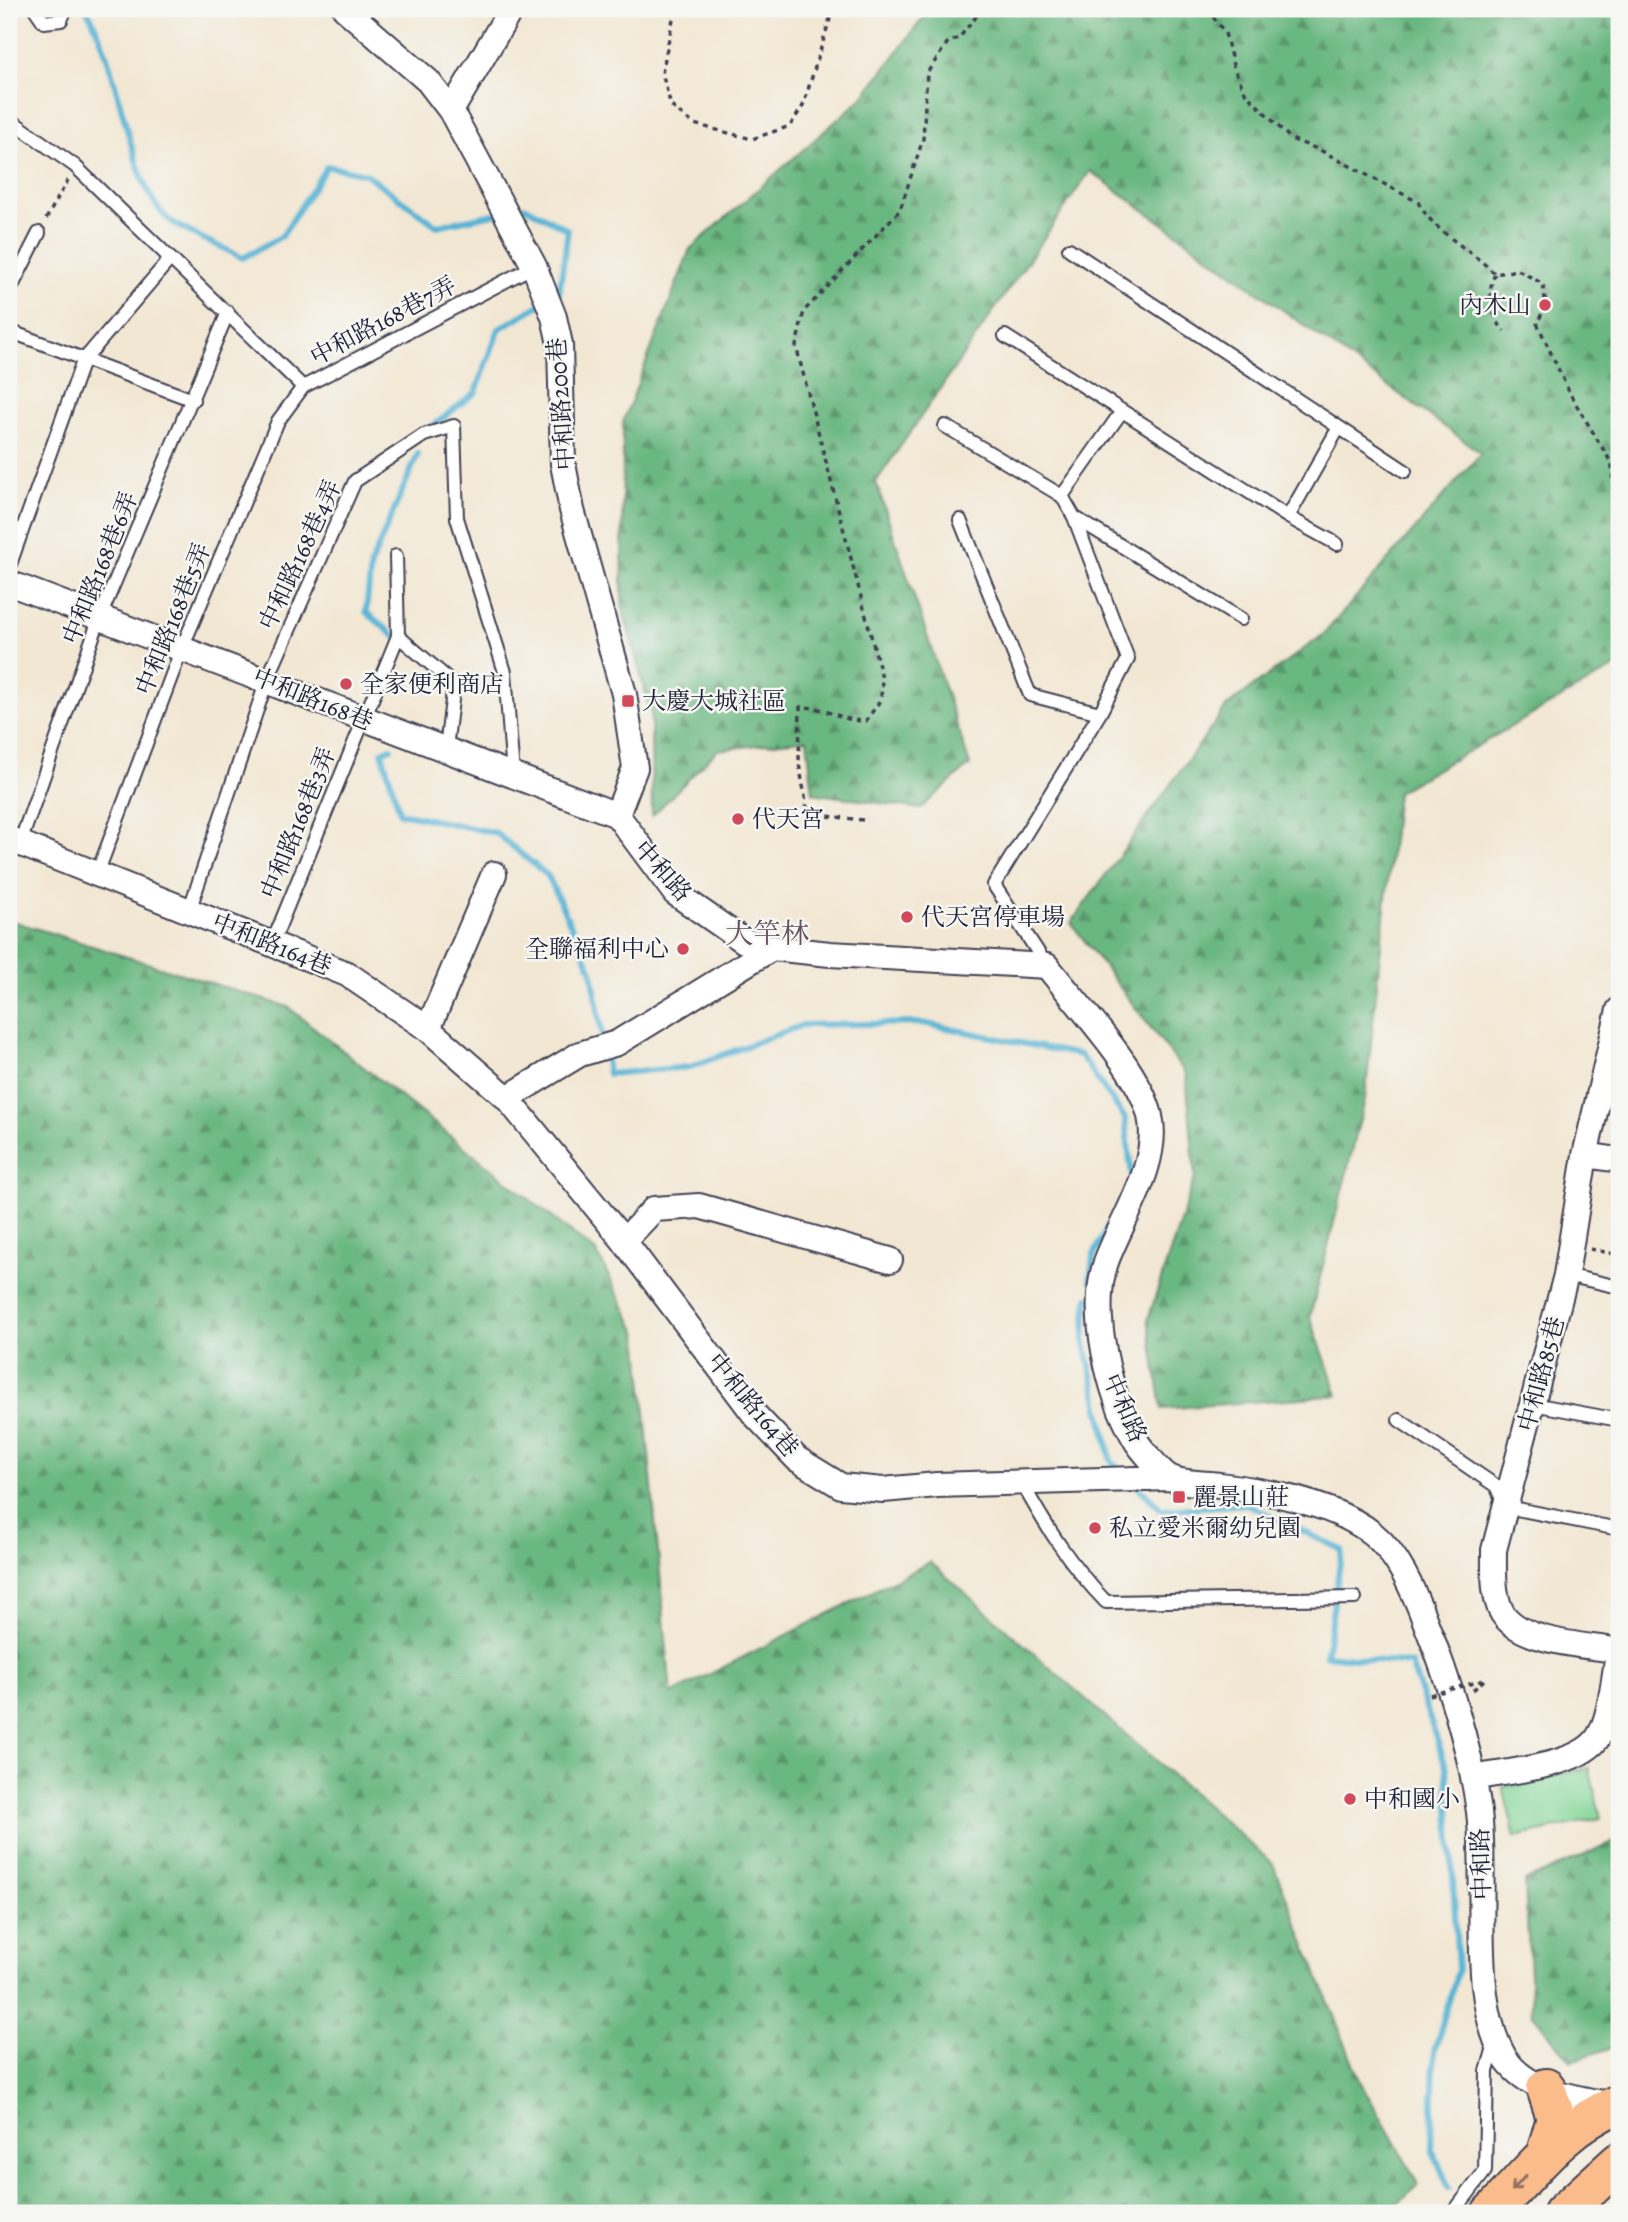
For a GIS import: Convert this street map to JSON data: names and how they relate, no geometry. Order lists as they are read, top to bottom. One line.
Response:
{"streets":{"street":["中和路200巷","中和路168巷","中和路","中和路164巷","中和路85巷"],"lane":["中和路168巷7弄","中和路168巷4弄","中和路168巷6弄","中和路168巷5弄","中和路168巷3弄"]},"crossings":[["中和路168巷7弄","中和路200巷"],["中和路168巷7弄","中和路168巷6弄"],["中和路168巷7弄","中和路168巷5弄"],["中和路200巷","中和路168巷"],["中和路200巷","中和路"],["中和路168巷4弄","中和路168巷"],["中和路168巷4弄","中和路164巷"],["中和路168巷6弄","中和路168巷"],["中和路168巷6弄","中和路164巷"],["中和路168巷5弄","中和路168巷"],["中和路168巷5弄","中和路164巷"],["中和路168巷","中和路168巷3弄"],["中和路168巷","中和路"],["中和路168巷3弄","中和路164巷"],["中和路","中和路164巷"],["中和路","中和路85巷"]],"districts":["大竿林"],"places":{"other":["內木山","全家便利商店","代天宮","代天宮停車場","全聯福利中心","私立愛米爾幼兒園","中和國小"],"transit":["大慶大城社區","麗景山莊"]}}
